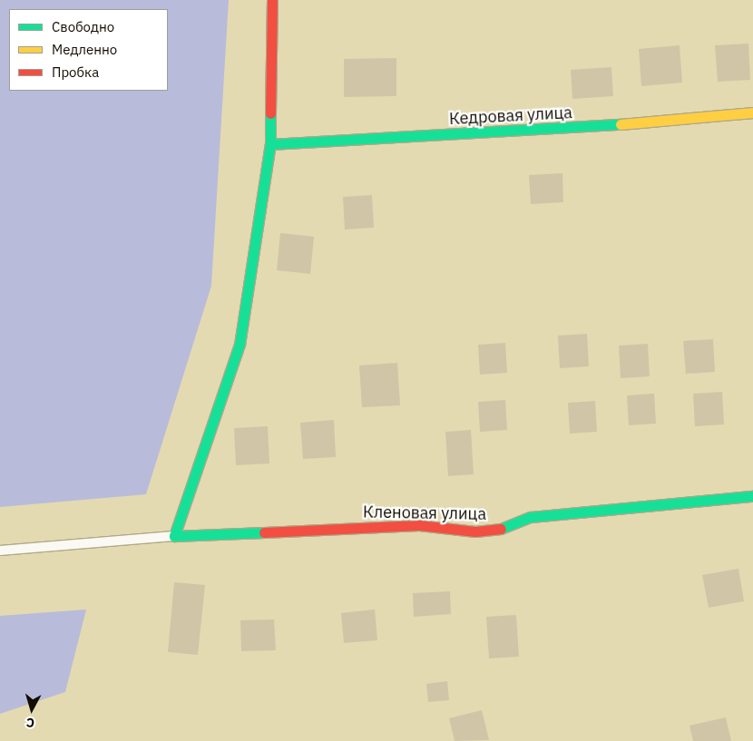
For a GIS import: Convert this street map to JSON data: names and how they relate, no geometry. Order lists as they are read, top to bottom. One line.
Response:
{"streets":{"street":["Кедровая улица","Кленовая улица"]},"legend":["Свободно","Медленно","Пробка"],"north":"bottom"}
